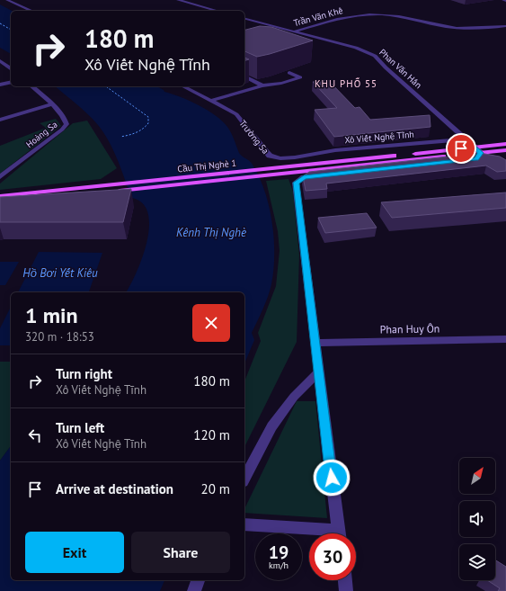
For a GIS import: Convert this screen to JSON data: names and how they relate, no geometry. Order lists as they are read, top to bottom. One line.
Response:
{"streets":{"main road":["Xô Viết Nghệ Tĩnh","Cầu Thị Nghè 1"],"street":["Trần Văn Khê","Phan Văn Hân","Hoàng Sa","Trường Sa","Phan Huy Ôn"]},"crossings":[["Trần Văn Khê","Phan Văn Hân"],["Phan Văn Hân","Xô Viết Nghệ Tĩnh"],["Phan Văn Hân","Cầu Thị Nghè 1"],["Trường Sa","Xô Viết Nghệ Tĩnh"],["Xô Viết Nghệ Tĩnh","Cầu Thị Nghè 1"]],"districts":["KHU PHỐ 55"],"water":["Kênh Thị Nghè","Hồ Bơi Yết Kiêu"],"north":"top right","page":{"turn":["180 m","Xô Viết Nghệ Tĩnh"],"heading":["1 min","320 m · 18:53"],"list":[{"name":"Turn right","note":"Xô Viết Nghệ Tĩnh","value":"180 m"},{"name":"Turn left","note":"Xô Viết Nghệ Tĩnh","value":"120 m"},{"name":"Arrive at destination","value":"20 m"}],"buttons":["Exit","Share"],"speed":"19 km/h","limit":"30"}}
